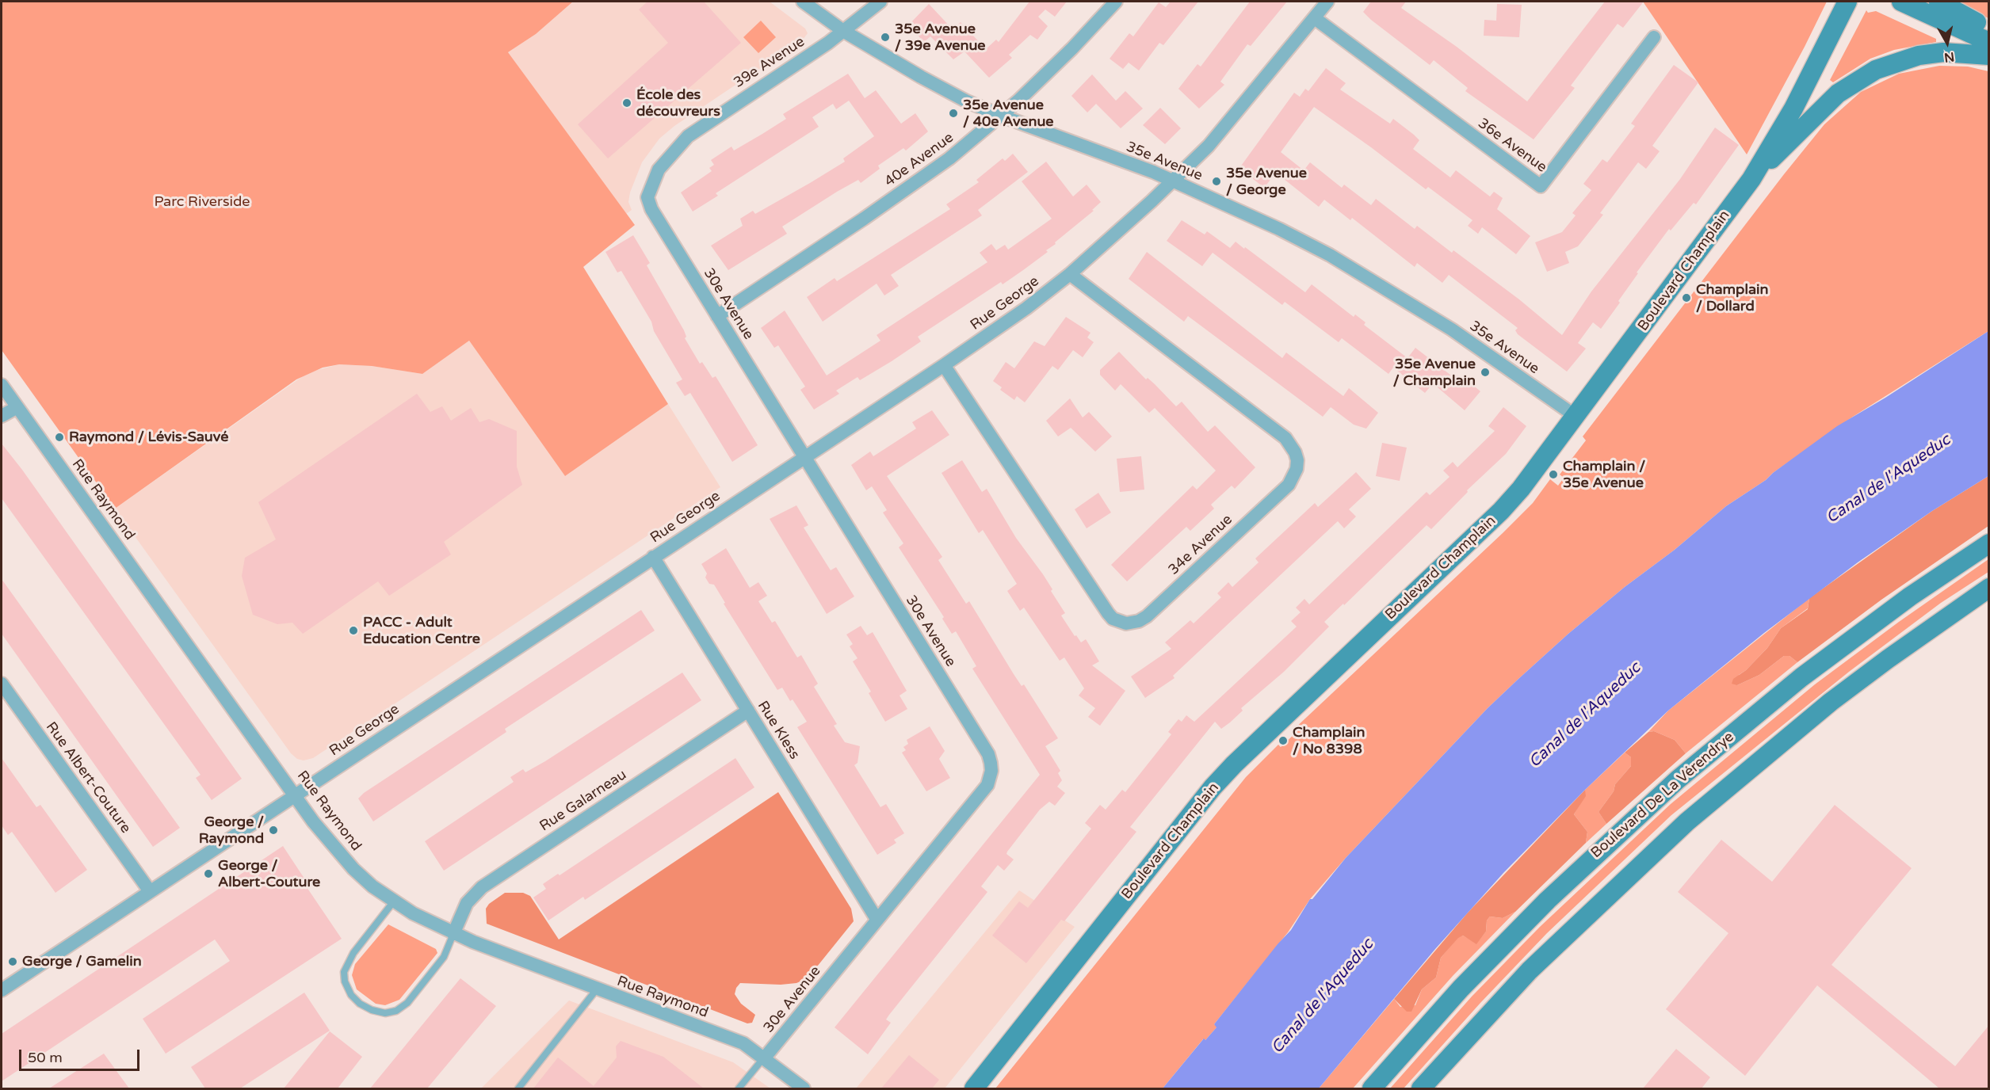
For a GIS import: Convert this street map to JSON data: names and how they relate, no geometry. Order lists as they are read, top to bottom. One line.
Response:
{"streets":{"main road":["Boulevard Champlain","Boulevard De La Vérendrye"],"street":["39e Avenue","36e Avenue","40e Avenue","35e Avenue","Rue George","30e Avenue","Rue Raymond","34e Avenue","Rue Kless","Rue Albert-Couture","Rue Galarneau"]},"crossings":[["39e Avenue","35e Avenue"],["39e Avenue","30e Avenue"],["36e Avenue","Rue George"],["40e Avenue","35e Avenue"],["40e Avenue","30e Avenue"],["35e Avenue","Boulevard Champlain"],["35e Avenue","Rue George"],["Rue George","30e Avenue"],["Rue George","Rue Raymond"],["Rue George","34e Avenue"],["Rue George","Rue Kless"],["Rue George","Rue Albert-Couture"],["30e Avenue","Rue Raymond"],["30e Avenue","Rue Kless"],["Rue Raymond","Rue Galarneau"],["Rue Kless","Rue Galarneau"]],"water":["Canal de l'Aqueduc"],"parks":["Parc Riverside"],"places":["35e Avenue / 39e Avenue","École des découvreurs","35e Avenue / 40e Avenue","35e Avenue / George","Champlain / Dollard","35e Avenue / Champlain","Raymond / Lévis-Sauvé","Champlain / 35e Avenue","PACC - Adult Education Centre","Champlain / No 8398","George / Raymond","George / Albert-Couture","George / Gamelin"],"scale_bar":"50 m","north":"bottom"}
